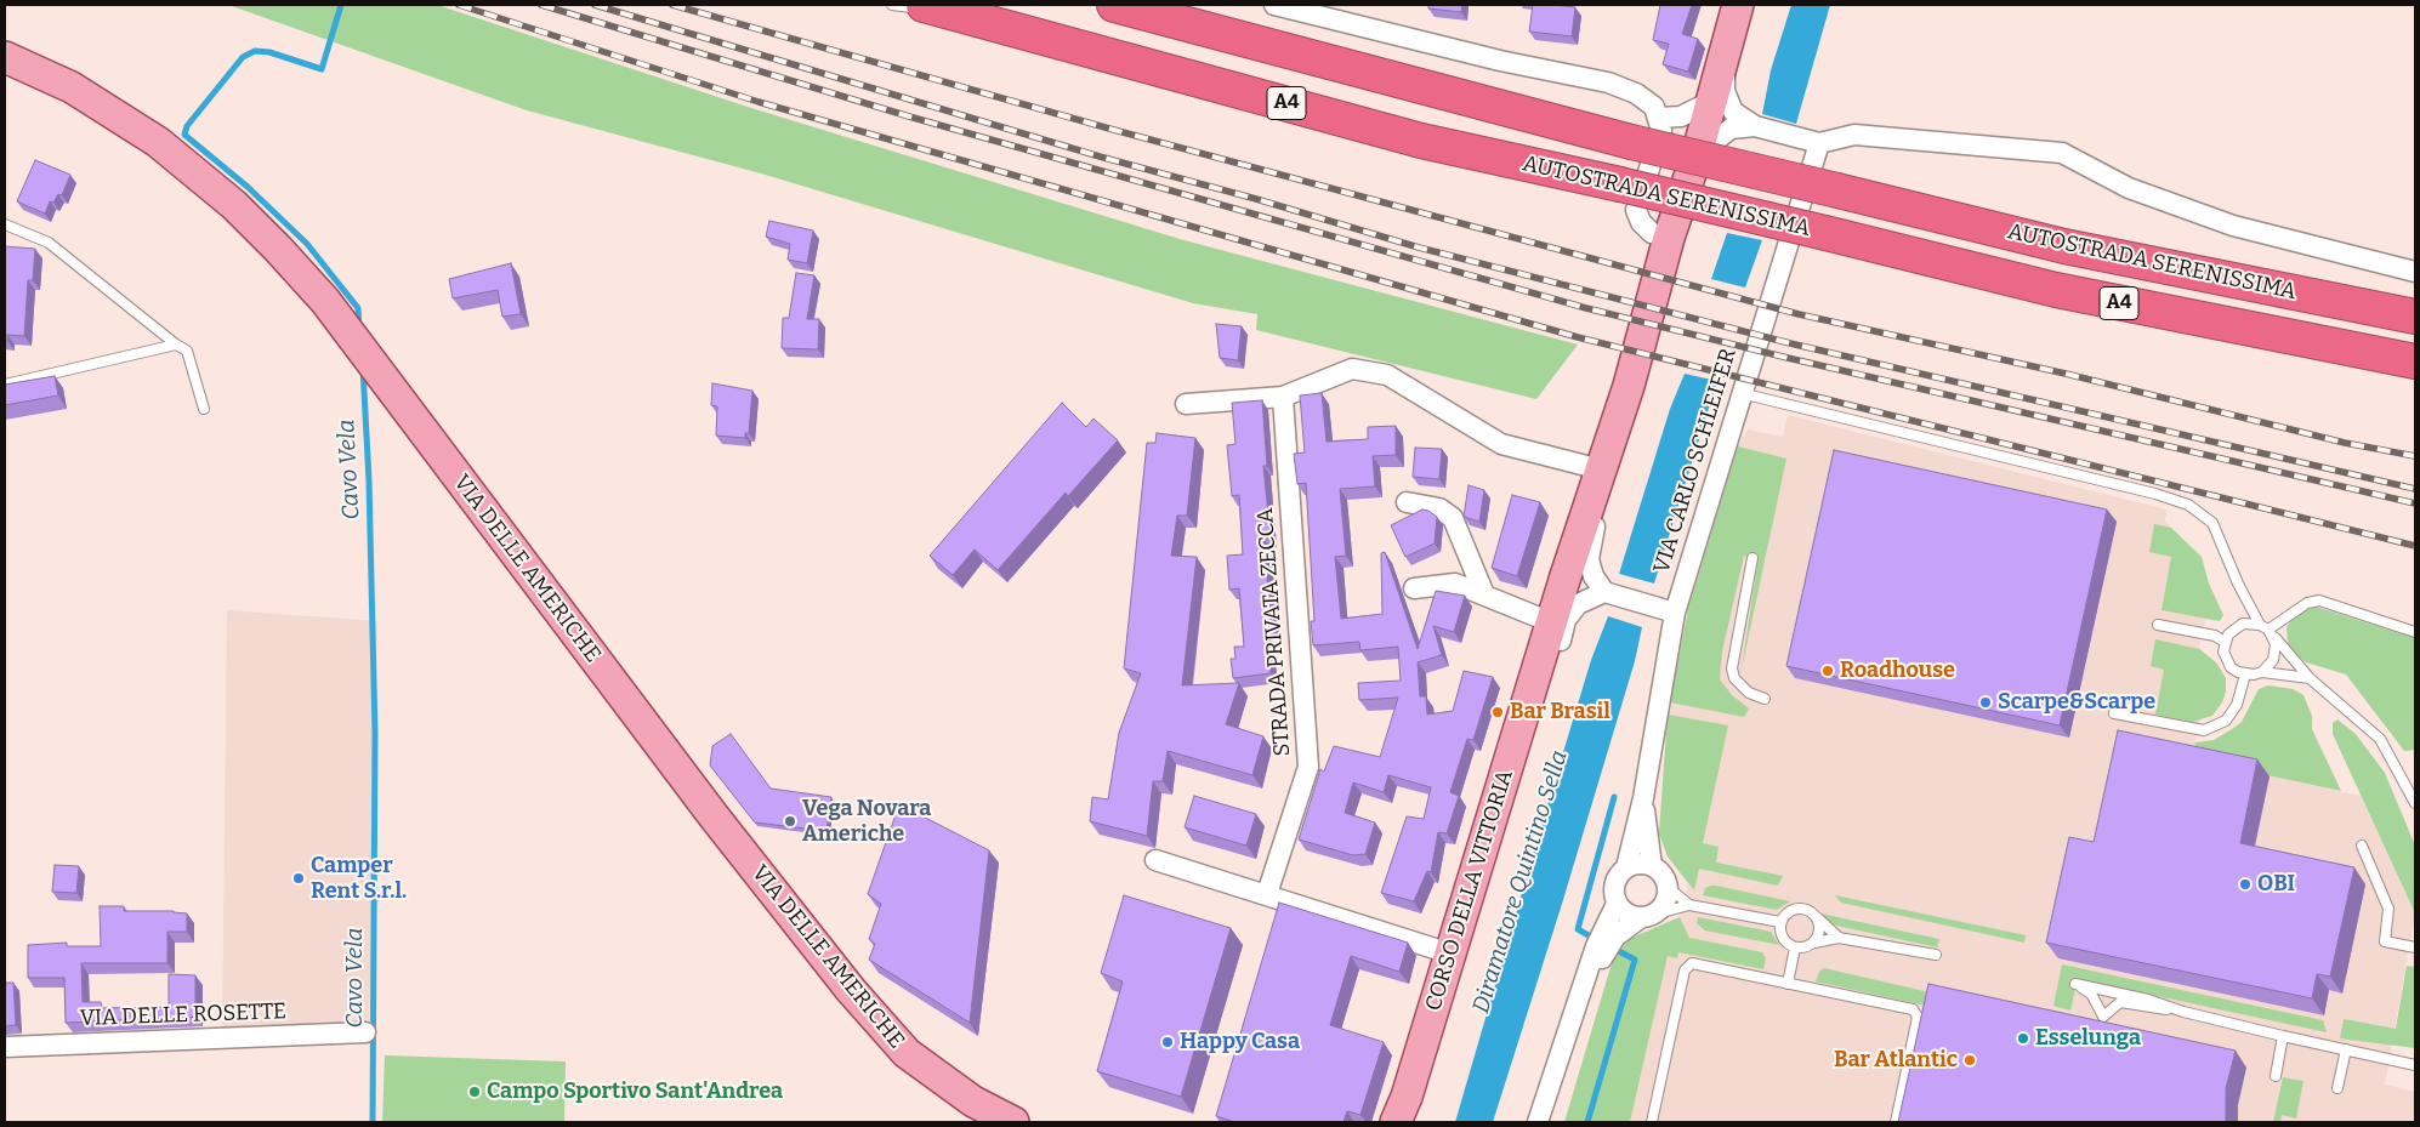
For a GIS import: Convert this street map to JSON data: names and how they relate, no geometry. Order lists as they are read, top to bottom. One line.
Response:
{"streets":{"highway":["A4","AUTOSTRADA SERENISSIMA"],"main road":["VIA DELLE AMERICHE","CORSO DELLA VITTORIA"],"street":["VIA CARLO SCHLEIFER","STRADA PRIVATA ZECCA","VIA DELLE ROSETTE"]},"water":["Cavo Vela","Diramatore Quintino Sella"],"places":["Roadhouse","Scarpe&Scarpe","Bar Brasil","Vega Novara Americhe","Camper Rent S.r.l.","OBI","Esselunga","Happy Casa","Bar Atlantic","Campo Sportivo Sant'Andrea"]}
